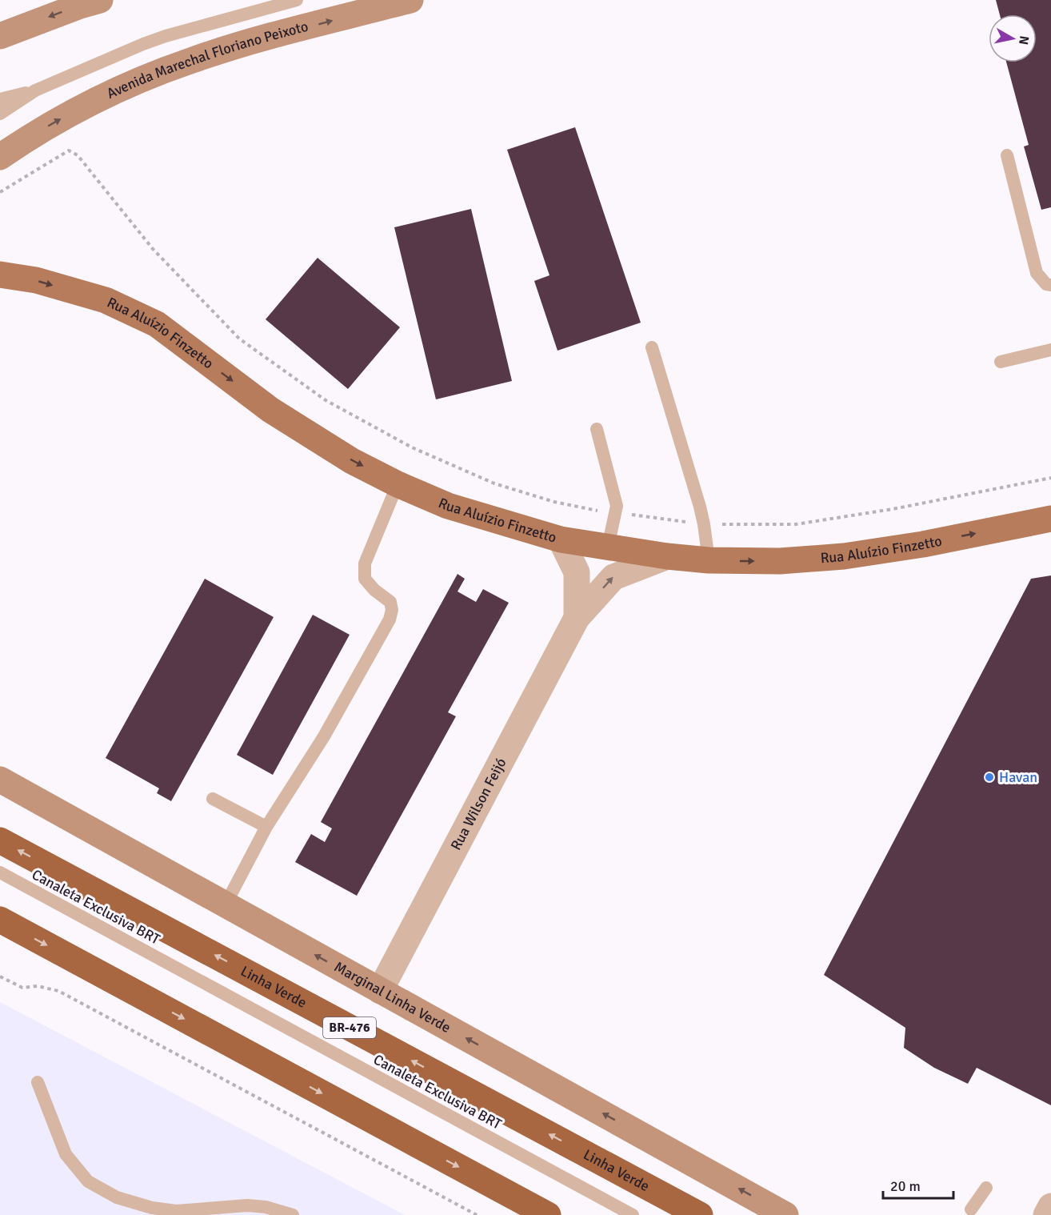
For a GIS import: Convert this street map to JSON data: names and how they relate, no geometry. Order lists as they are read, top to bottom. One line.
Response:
{"streets":{"highway":["Linha Verde","BR-476"],"main road":["Avenida Marechal Floriano Peixoto","Rua Aluízio Finzetto","Marginal Linha Verde"],"street":["Rua Wilson Feijó"],"lane":["Canaleta Exclusiva BRT"]},"crossings":[["Rua Aluízio Finzetto","Rua Wilson Feijó"],["Rua Wilson Feijó","Marginal Linha Verde"]],"one_way":["Avenida Marechal Floriano Peixoto","Rua Aluízio Finzetto","Marginal Linha Verde"],"places":["Havan"],"scale_bar":"20 m","north":"right"}
